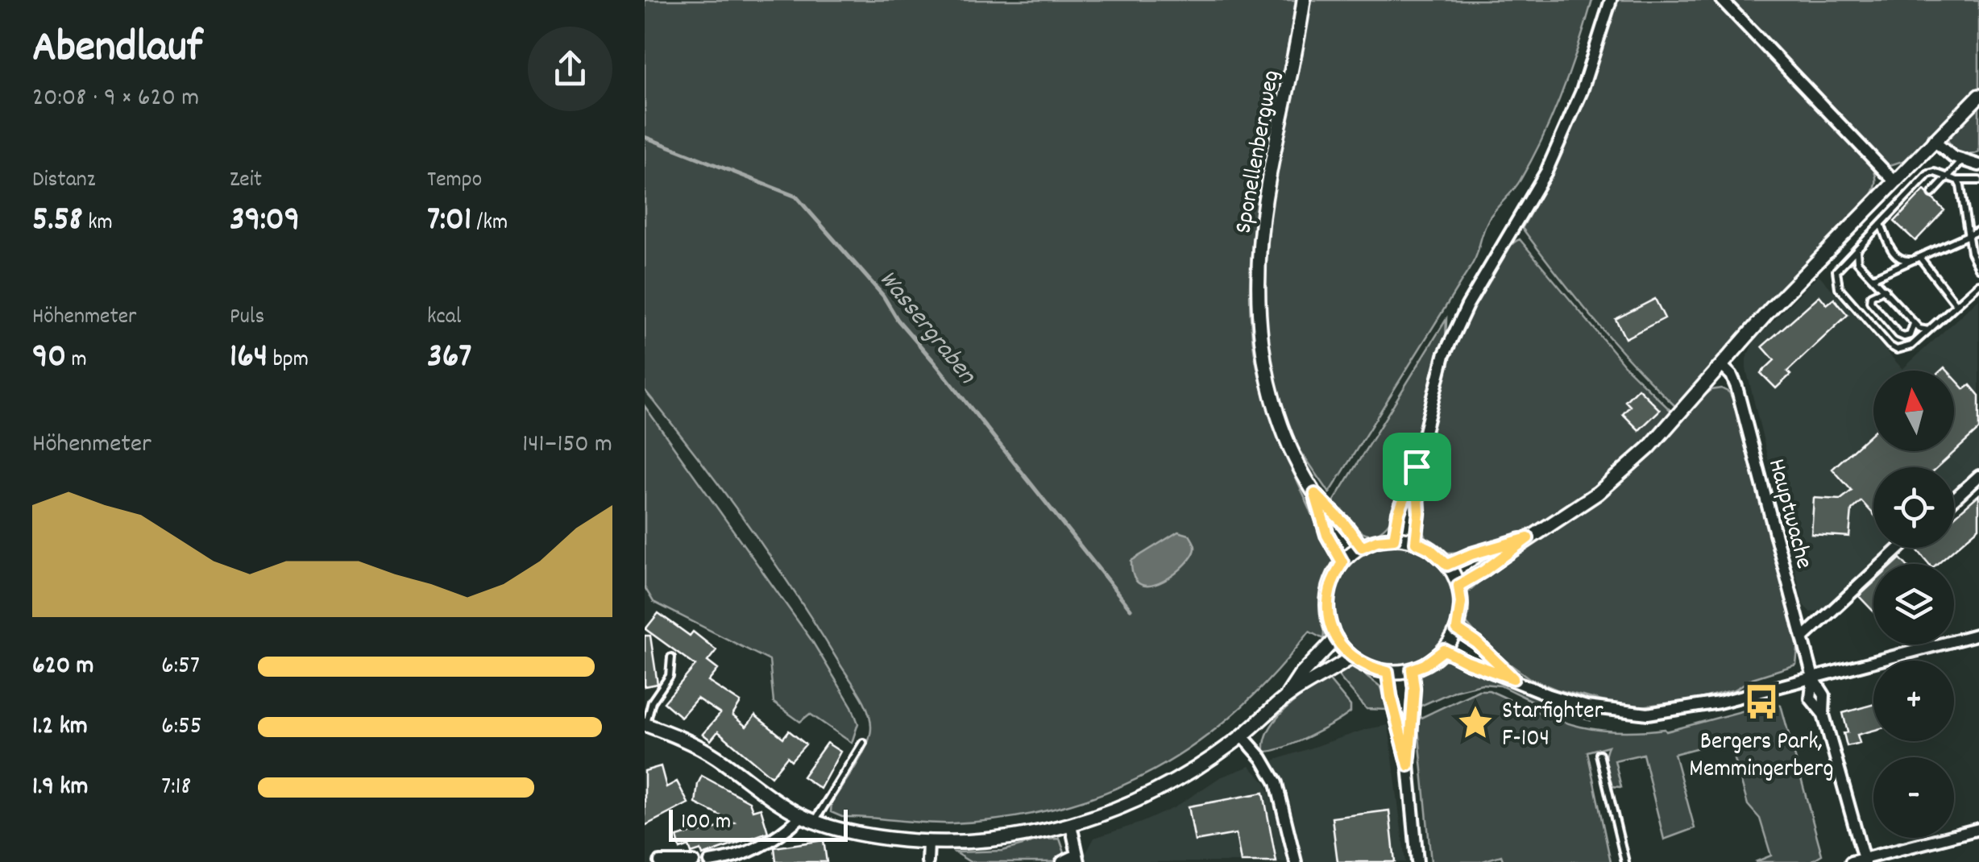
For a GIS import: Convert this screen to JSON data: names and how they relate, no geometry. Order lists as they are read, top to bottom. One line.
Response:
{"streets":{"street":["Sponellenbergweg","Hauptwache"]},"water":["Wassergraben"],"places":{"bus stop":["Bergers Park, Memmingerberg"],"place":["Starfighter F-104"]},"scale_bar":"100 m","north":"top","page":{"heading":["Abendlauf","20:08 · 9 × 620 m"],"stats":[["Distanz","5.58 km"],["Zeit","39:09"],["Tempo","7:01 /km"],["Höhenmeter","90 m"],["Puls","164 bpm"],["kcal","367"]],"map_buttons":["+","−"],"chart":["Höhenmeter","141–150 m"],"list":[{"name":"620 m","note":"6:57"},{"name":"1.2 km","note":"6:55"},{"name":"1.9 km","note":"7:18"}],"scale":"100 m"}}
